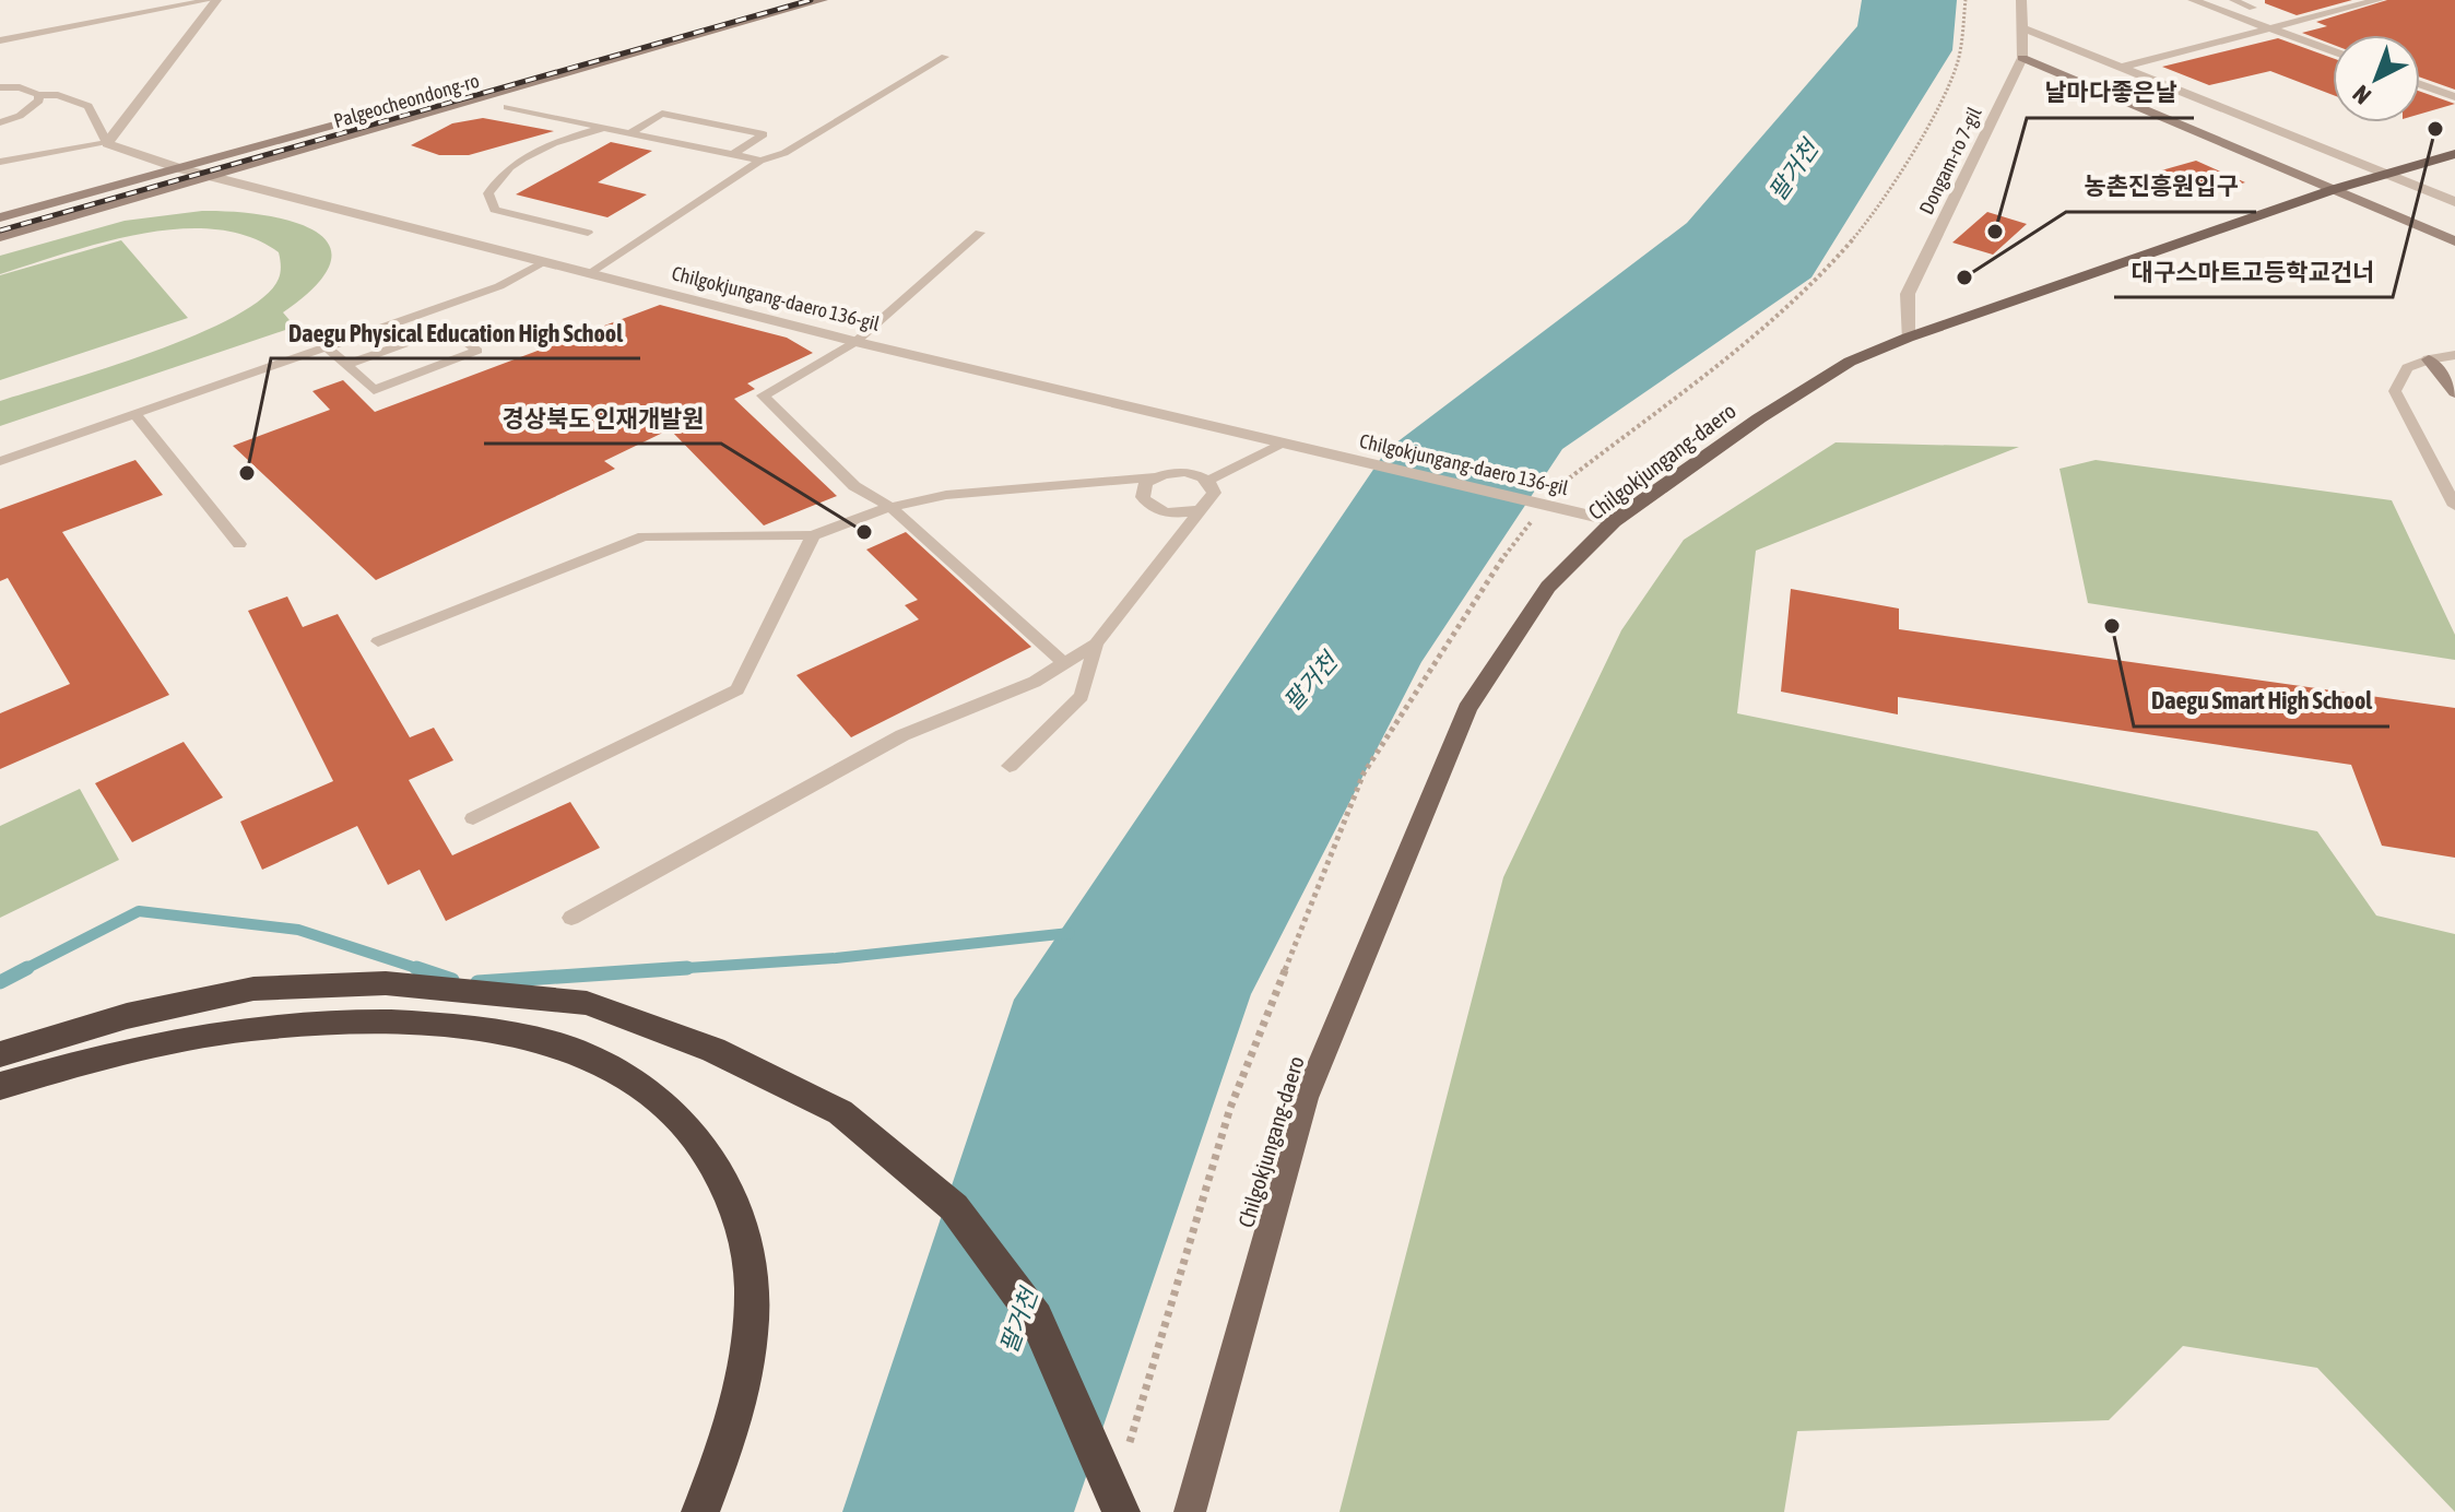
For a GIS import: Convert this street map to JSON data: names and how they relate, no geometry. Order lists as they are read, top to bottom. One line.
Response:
{"streets":{"main road":["Chilgokjungang-daero"],"street":["Palgeocheondong-ro","Dongam-ro 7-gil","Chilgokjungang-daero 136-gil"]},"crossings":[["Palgeocheondong-ro","Chilgokjungang-daero 136-gil"],["Dongam-ro 7-gil","Chilgokjungang-daero"],["Chilgokjungang-daero 136-gil","Chilgokjungang-daero"]],"water":["팔거천"],"places":["대구스마트고등학교건너","날마다좋은날","농촌진흥원입구","Daegu Physical Education High School","경상북도 인재개발원","Daegu Smart High School"],"north":"bottom left"}
